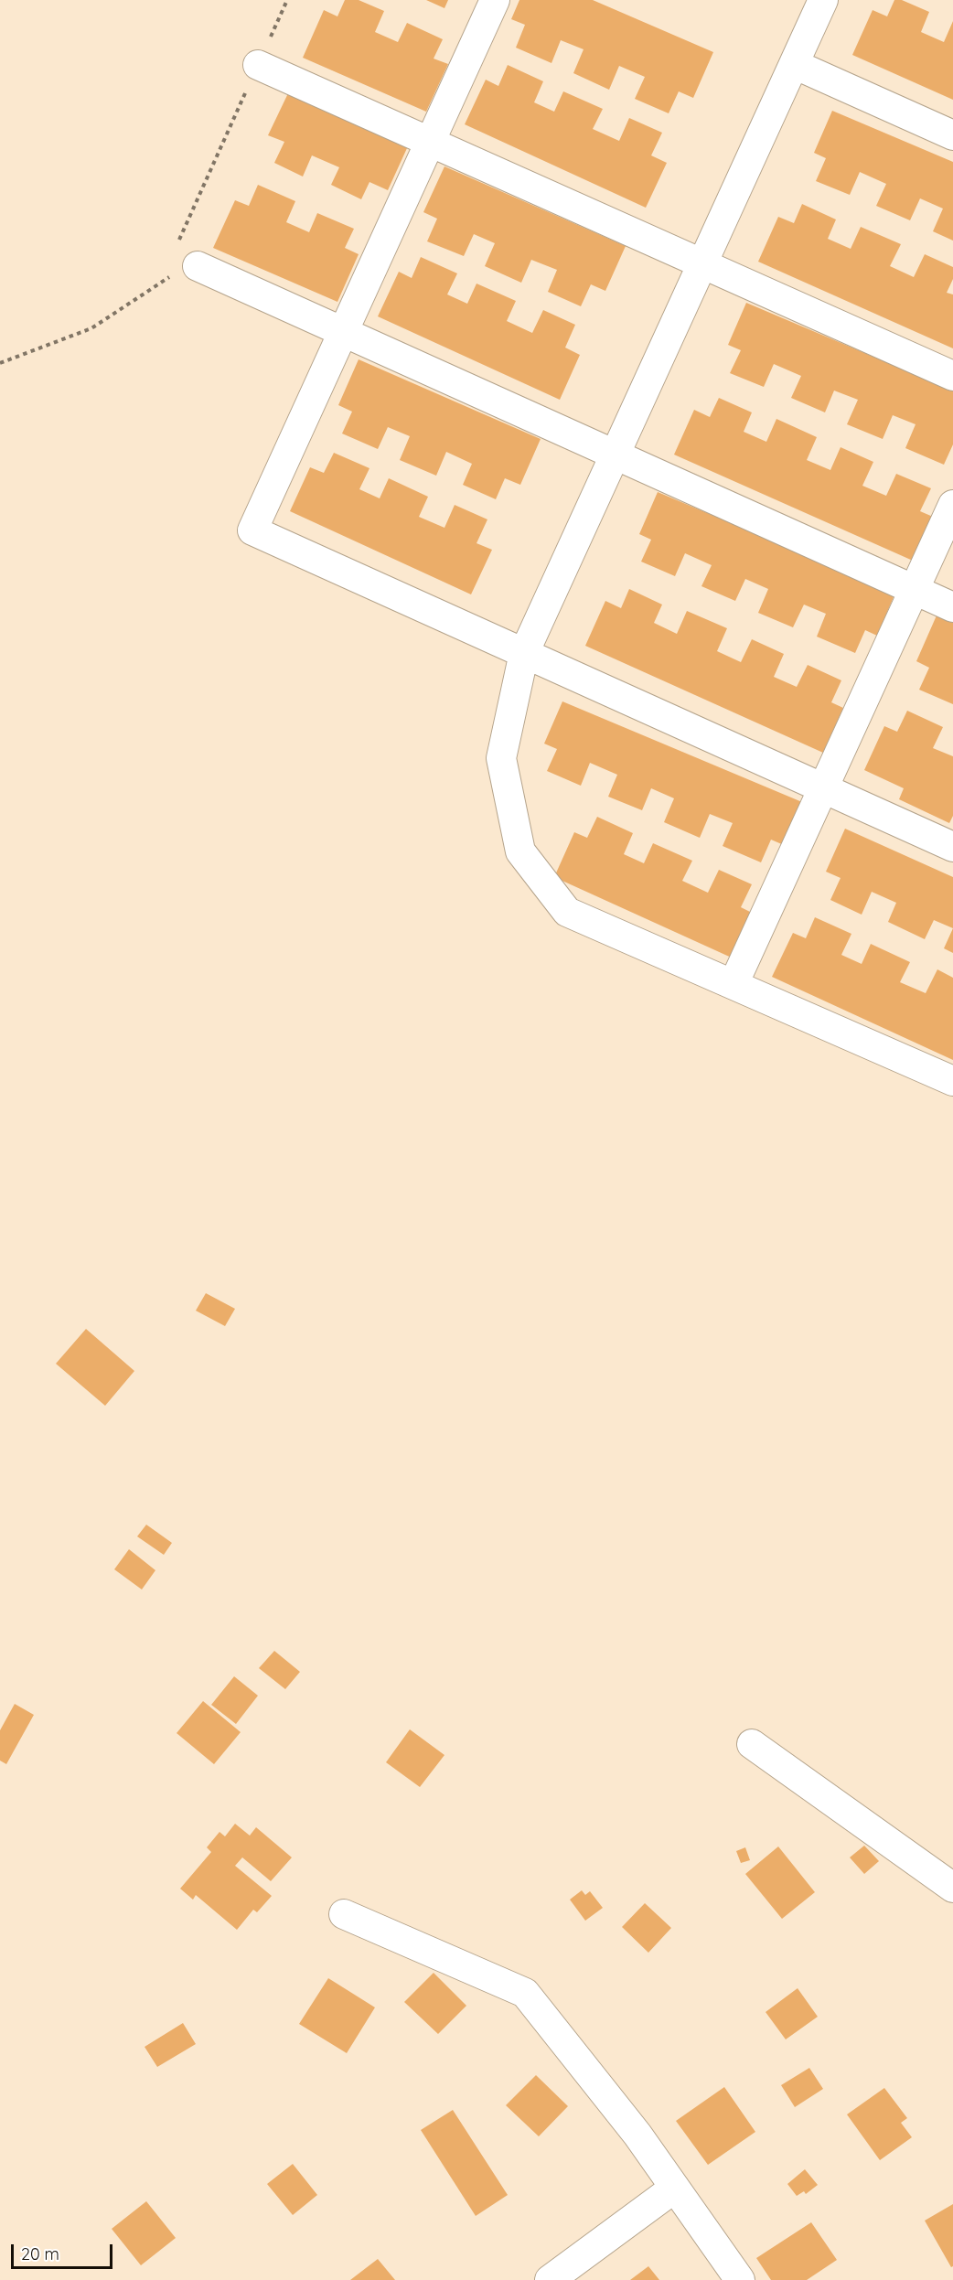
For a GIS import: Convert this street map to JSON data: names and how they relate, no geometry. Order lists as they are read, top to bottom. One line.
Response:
{"scale_bar":"20 m"}
